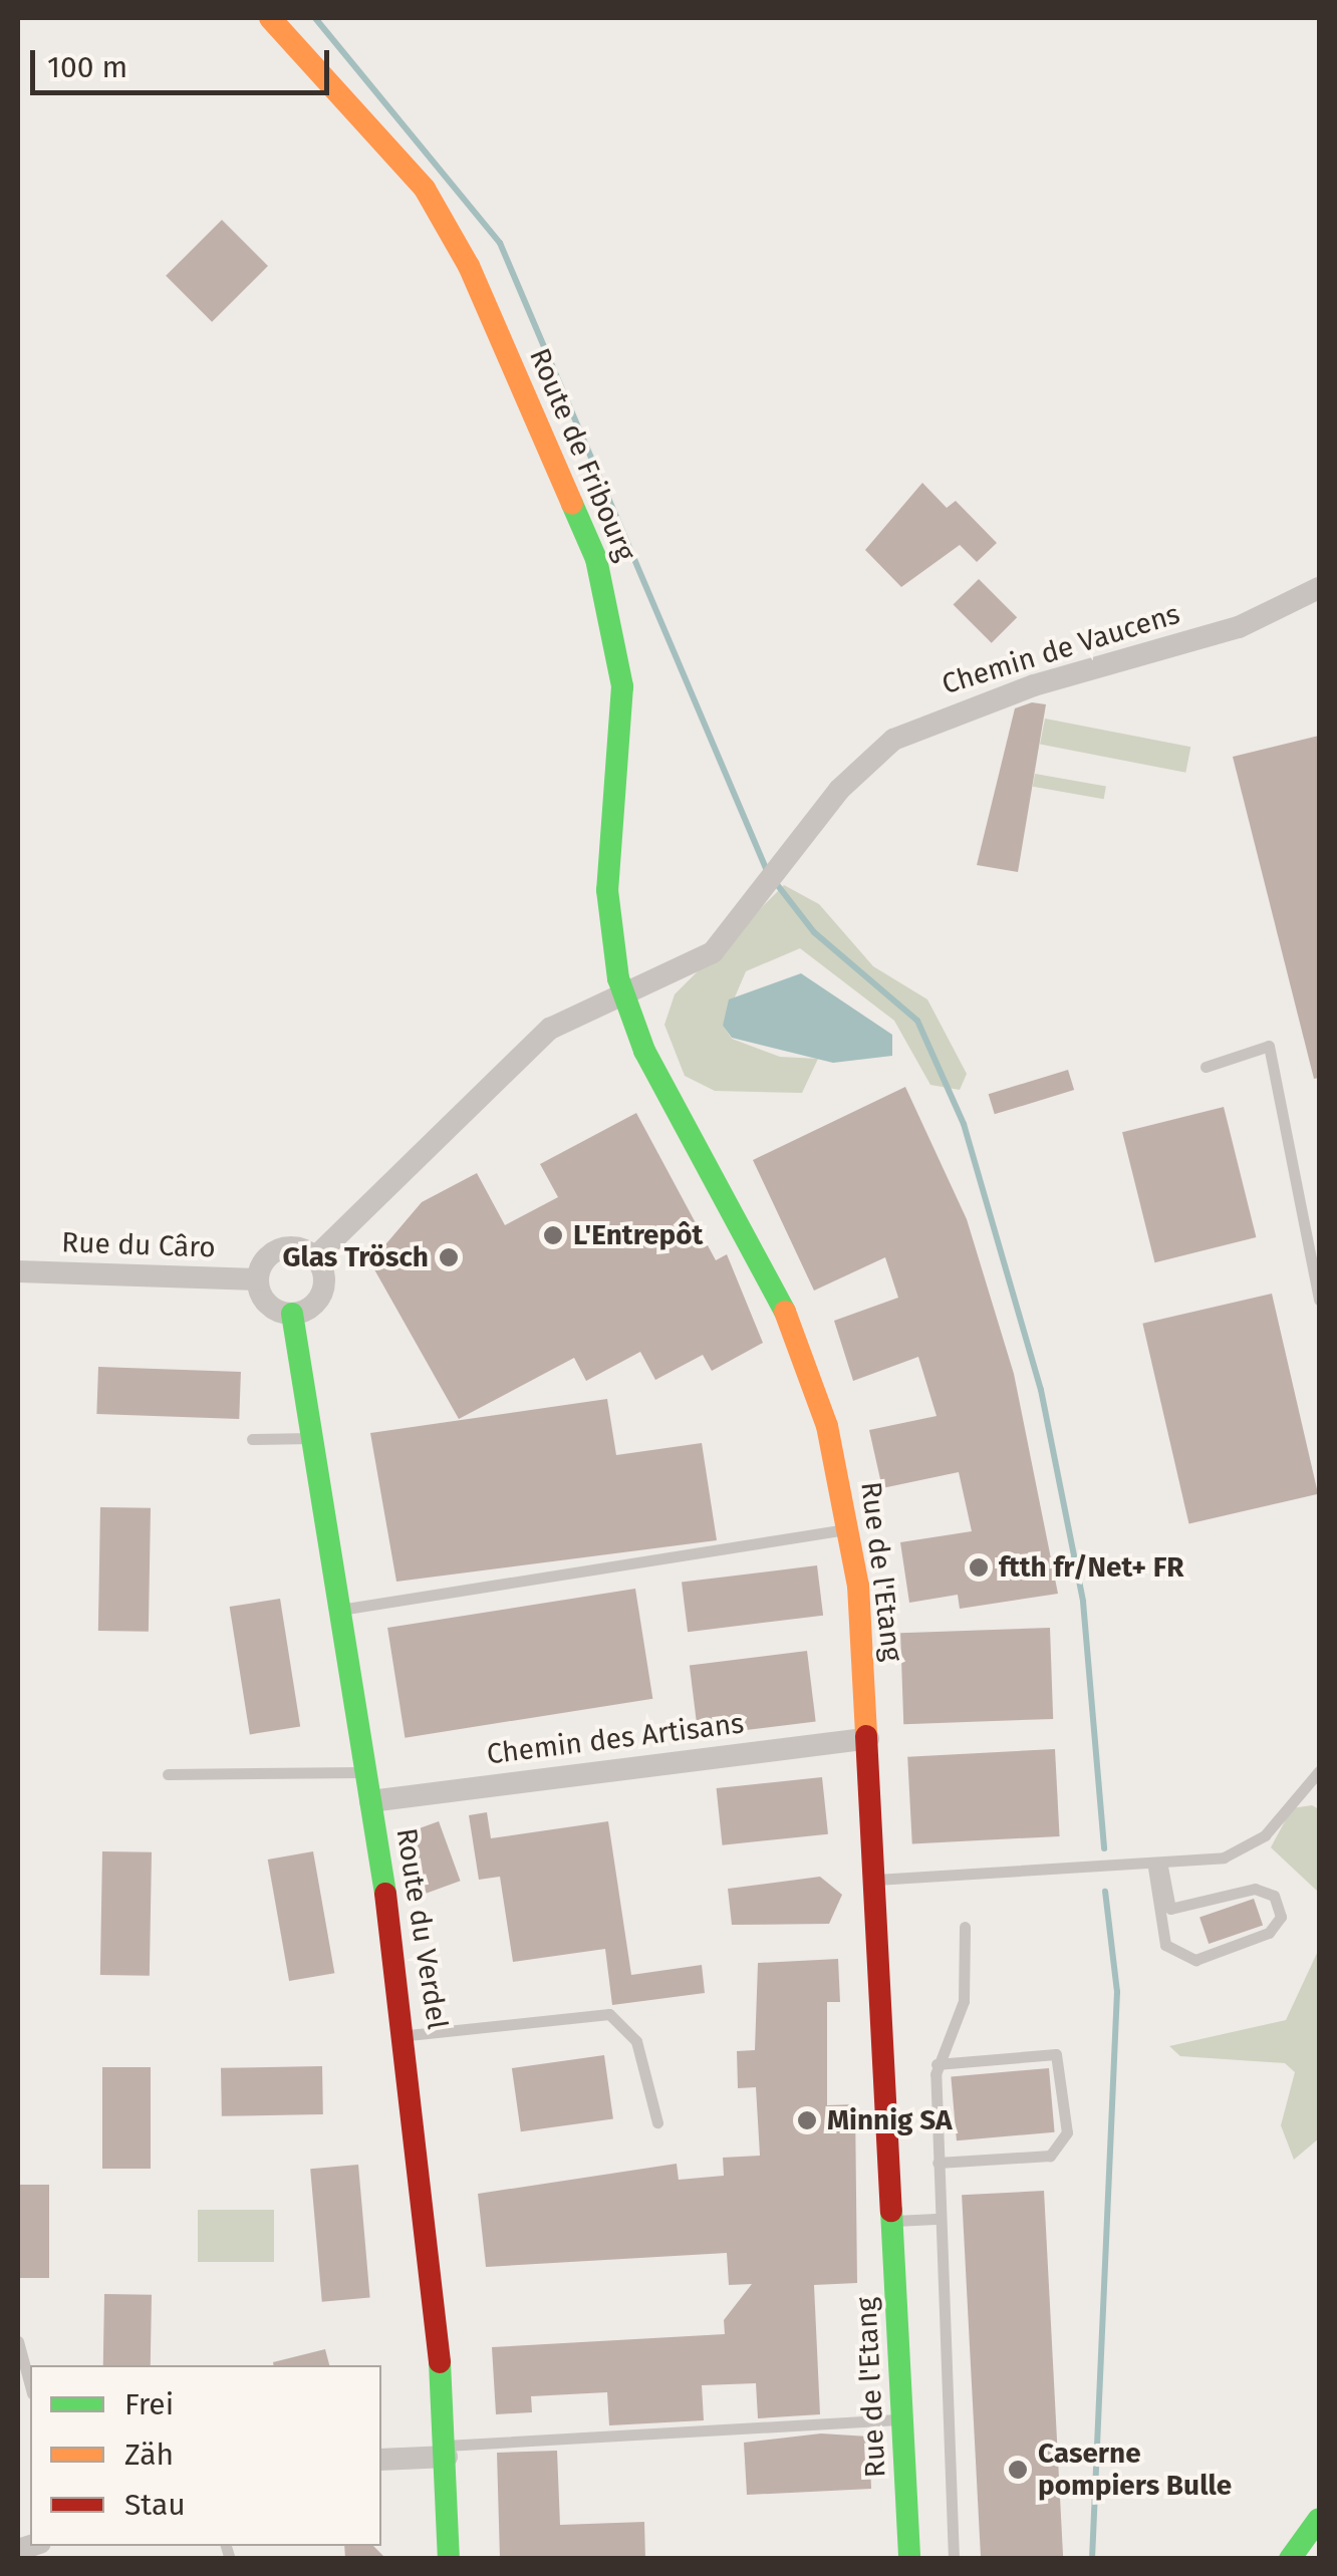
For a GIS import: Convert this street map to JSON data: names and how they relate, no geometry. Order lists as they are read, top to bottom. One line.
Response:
{"streets":{"street":["Route de Fribourg","Chemin de Vaucens","Rue du Câro","Rue de l'Etang","Chemin des Artisans","Route du Verdel"]},"crossings":[["Route de Fribourg","Chemin de Vaucens"],["Route de Fribourg","Rue de l'Etang"],["Chemin de Vaucens","Rue de l'Etang"],["Rue du Câro","Route du Verdel"],["Rue de l'Etang","Chemin des Artisans"],["Chemin des Artisans","Route du Verdel"]],"places":["L'Entrepôt","Glas Trösch","ftth fr/Net+ FR","Minnig SA","Caserne pompiers Bulle"],"legend":["Frei","Zäh","Stau"],"scale_bar":"100 m"}
